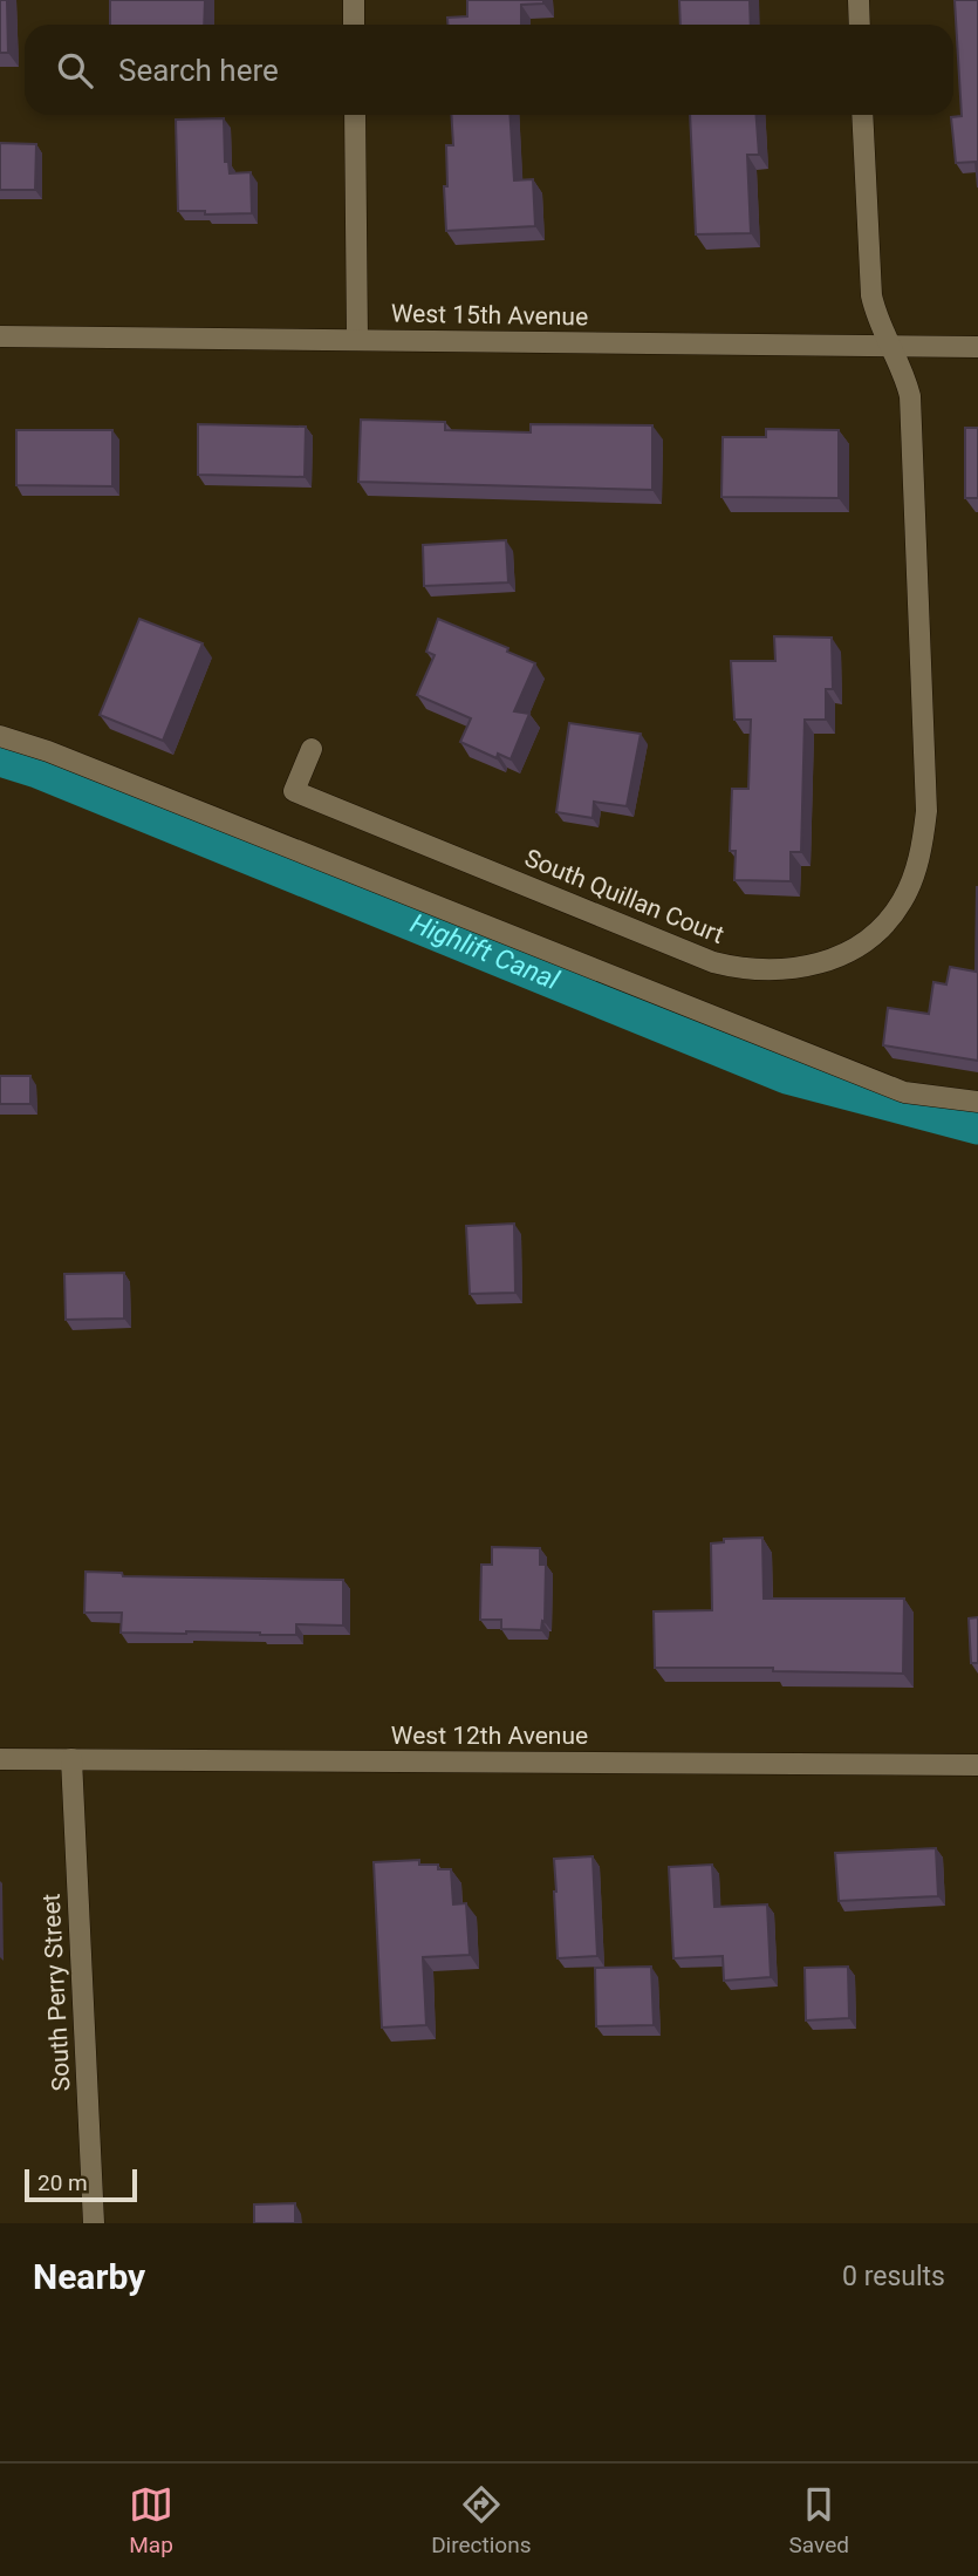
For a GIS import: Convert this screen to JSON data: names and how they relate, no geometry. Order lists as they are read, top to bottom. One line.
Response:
{"streets":{"street":["West 15th Avenue","South Quillan Court","West 12th Avenue","South Perry Street"]},"crossings":[["West 15th Avenue","South Quillan Court"],["West 12th Avenue","South Perry Street"]],"water":["Highlift Canal"],"scale_bar":"20 m","page":{"search":"Search here","scale":"20 m","heading":["Nearby","0 results"],"nav":["Map","Directions","Saved"]}}
